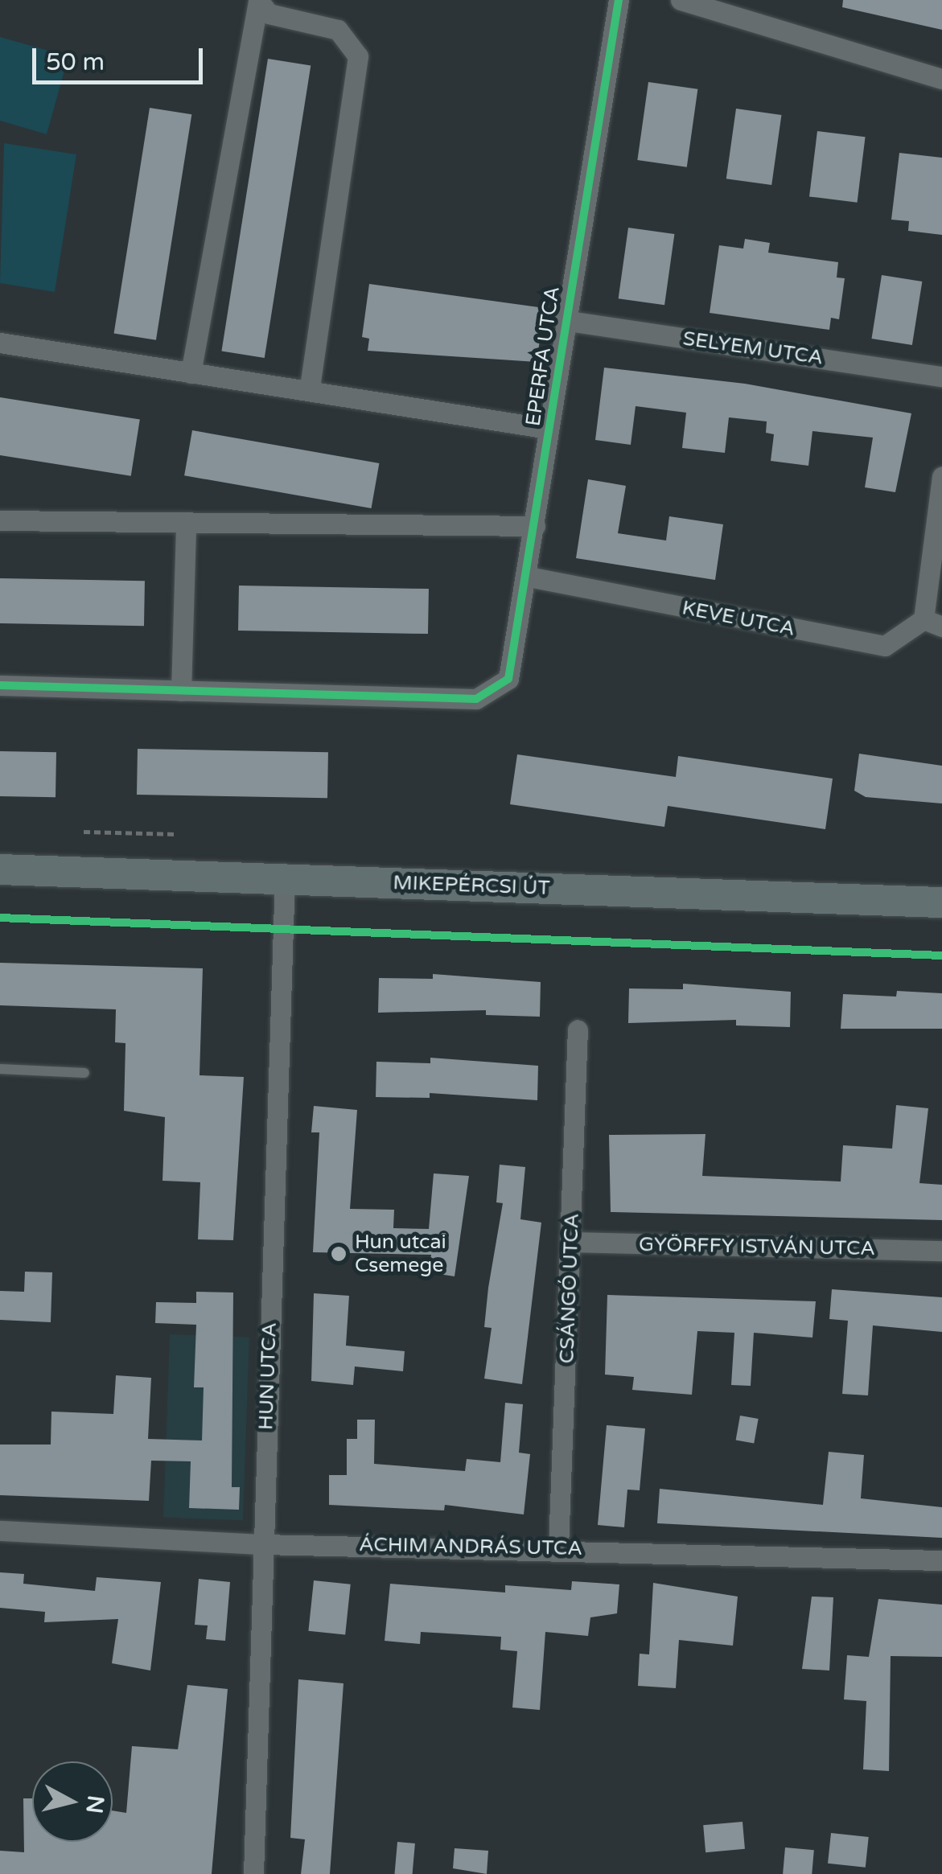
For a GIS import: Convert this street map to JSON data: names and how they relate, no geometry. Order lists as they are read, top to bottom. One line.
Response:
{"streets":{"main road":["MIKEPÉRCSI ÚT"],"street":["SELYEM UTCA","EPERFA UTCA","KEVE UTCA","GYÖRFFY ISTVÁN UTCA","CSÁNGÓ UTCA","HUN UTCA","ÁCHIM ANDRÁS UTCA"]},"crossings":[["SELYEM UTCA","EPERFA UTCA"],["EPERFA UTCA","KEVE UTCA"],["MIKEPÉRCSI ÚT","HUN UTCA"],["GYÖRFFY ISTVÁN UTCA","CSÁNGÓ UTCA"],["CSÁNGÓ UTCA","ÁCHIM ANDRÁS UTCA"],["HUN UTCA","ÁCHIM ANDRÁS UTCA"]],"places":["Hun utcai Csemege"],"scale_bar":"50 m","north":"right"}
